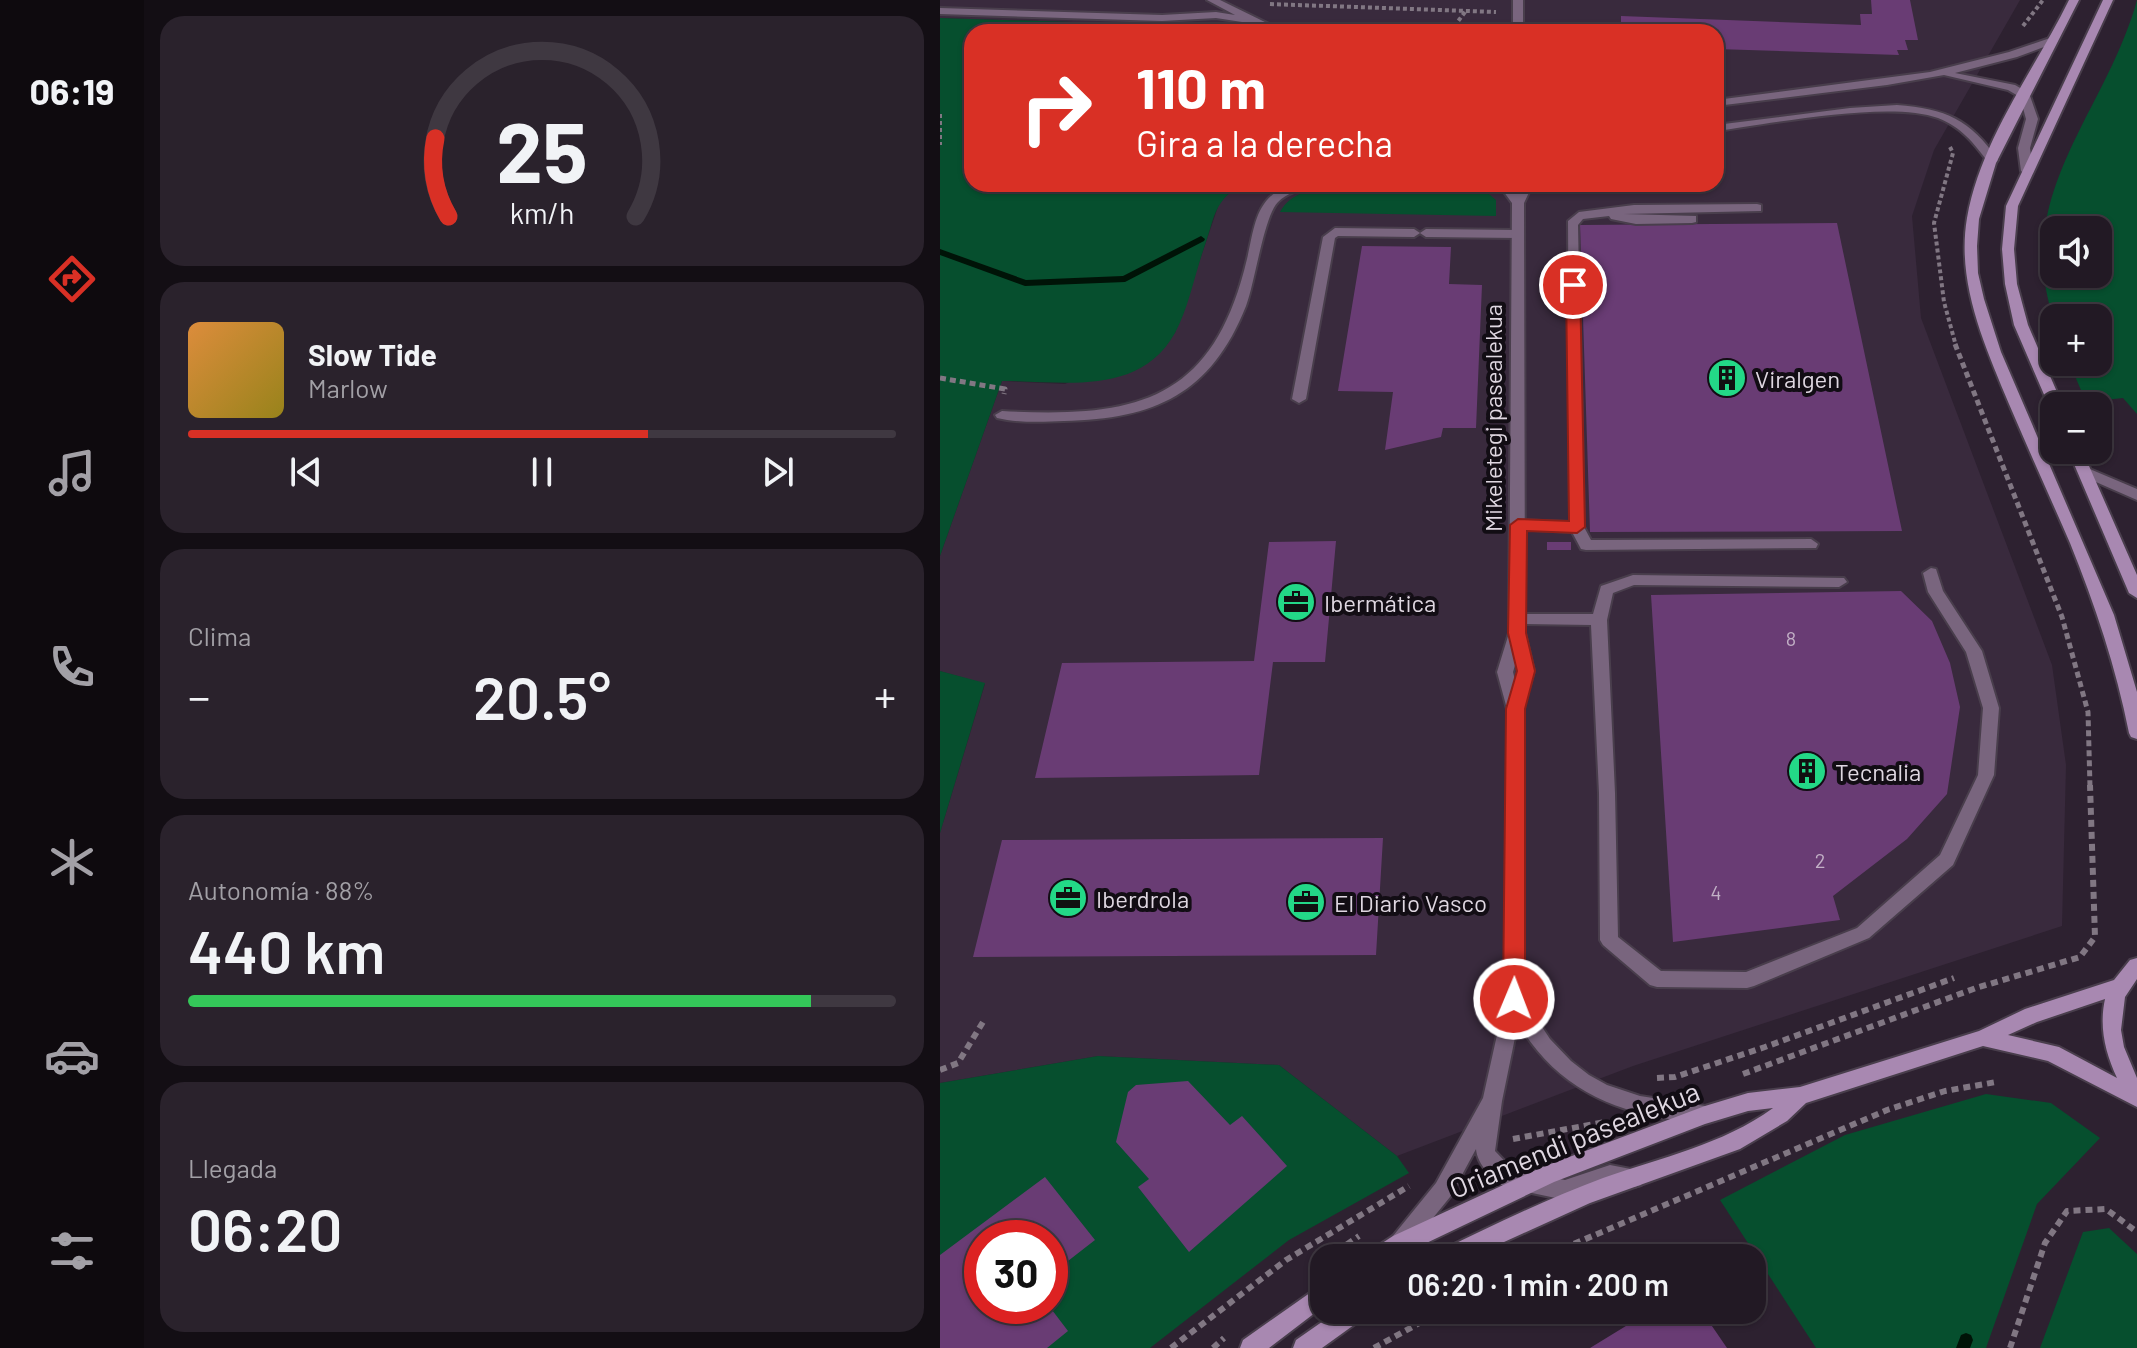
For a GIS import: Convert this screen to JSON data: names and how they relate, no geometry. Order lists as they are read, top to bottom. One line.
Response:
{"streets":{"main road":["Oriamendi pasealekua"],"street":["Mikeletegi pasealekua"]},"crossings":[["Mikeletegi pasealekua","Oriamendi pasealekua"]],"places":{"building":["Viralgen","Tecnalia"],"office":["Ibermática","Iberdrola","El Diario Vasco"]},"house_numbers":["8","2","4"],"page":{"tabs":"06:19","turn":["110 m","Gira a la derecha"],"map_buttons":["+","−"],"song":["Slow Tide","Marlow"],"tile":["Clima",["Autonomía · 88%","440 km"],["Llegada","06:20"]],"heat":["−","20.5°","+"],"limit":"30","trip":"06:20 · 1 min · 200 m","gauge":["25","km/h"]}}
